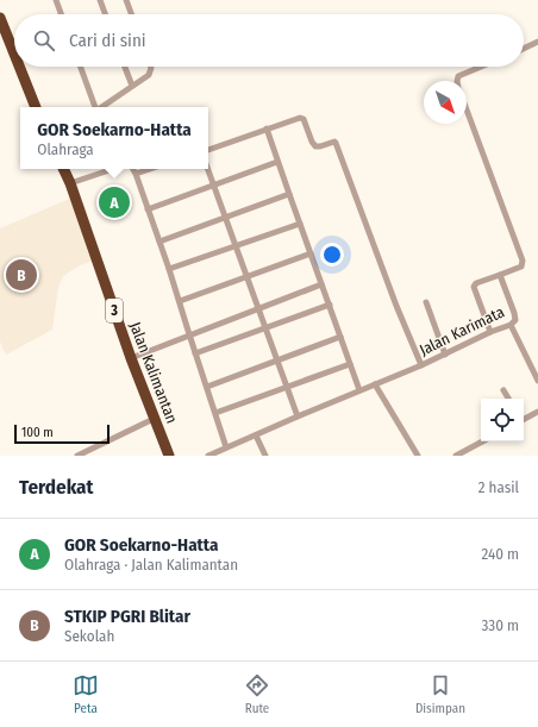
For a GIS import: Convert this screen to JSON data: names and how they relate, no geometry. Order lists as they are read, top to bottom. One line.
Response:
{"streets":{"highway":["3","Jalan Kalimantan"],"street":["Jalan Karimata"]},"scale_bar":"100 m","north":"bottom right","page":{"search":"Cari di sini","popup":["GOR Soekarno-Hatta","Olahraga"],"pins":["A","B"],"scale":"100 m","heading":["Terdekat","2 hasil"],"list":[{"mark":"A","name":"GOR Soekarno-Hatta","note":"Olahraga · Jalan Kalimantan","value":"240 m"},{"mark":"B","name":"STKIP PGRI Blitar","note":"Sekolah","value":"330 m"}],"nav":["Peta","Rute","Disimpan"]}}
